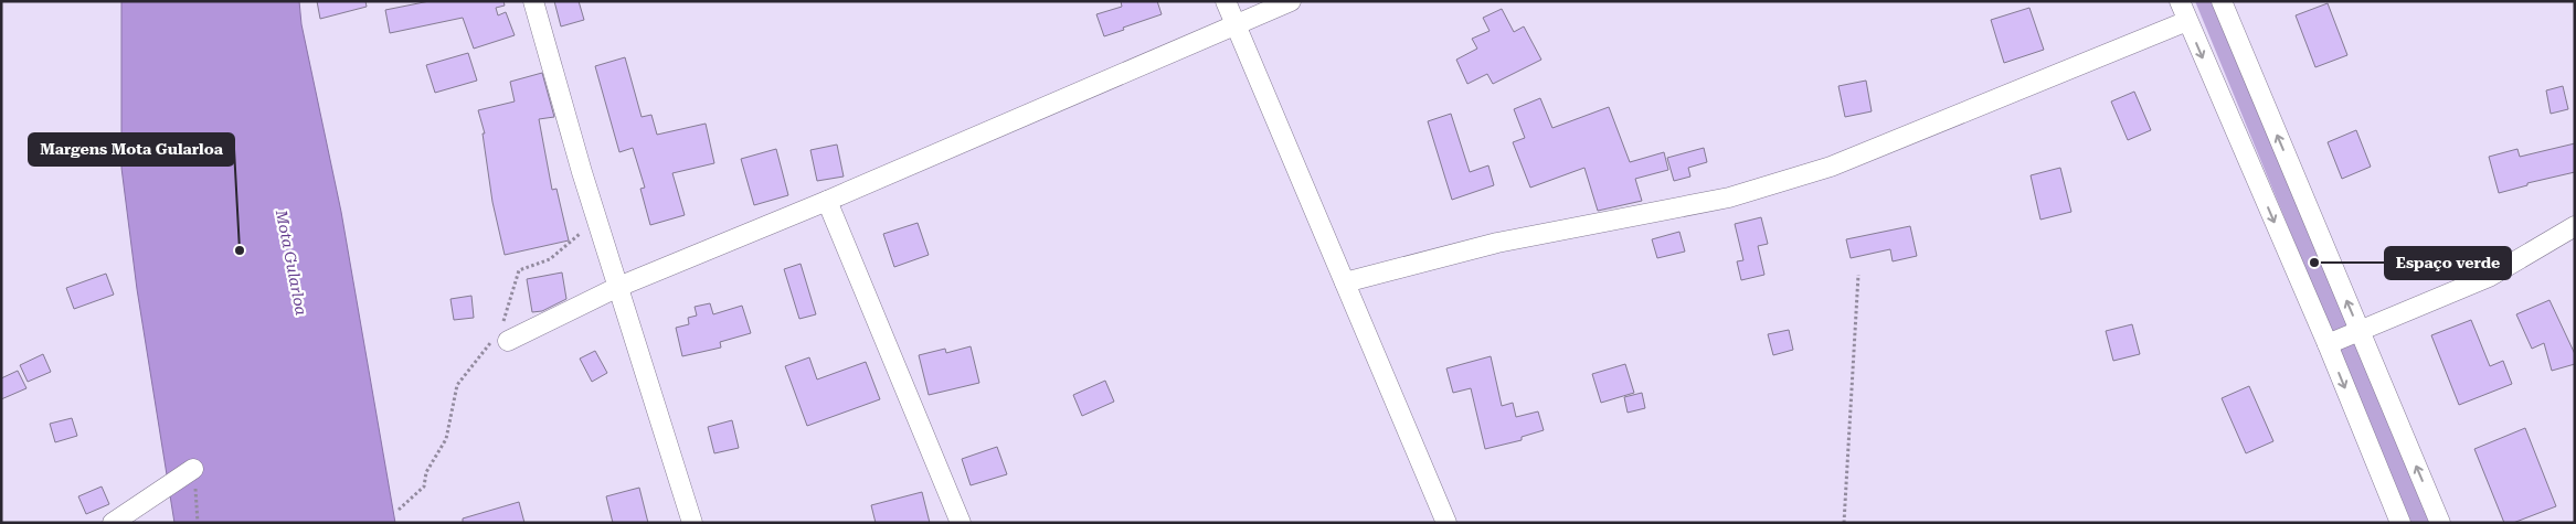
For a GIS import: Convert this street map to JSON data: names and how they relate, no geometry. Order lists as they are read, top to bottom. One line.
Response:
{"water":["Mota Gularloa"],"places":["Margens Mota Gularloa","Espaço verde"]}
